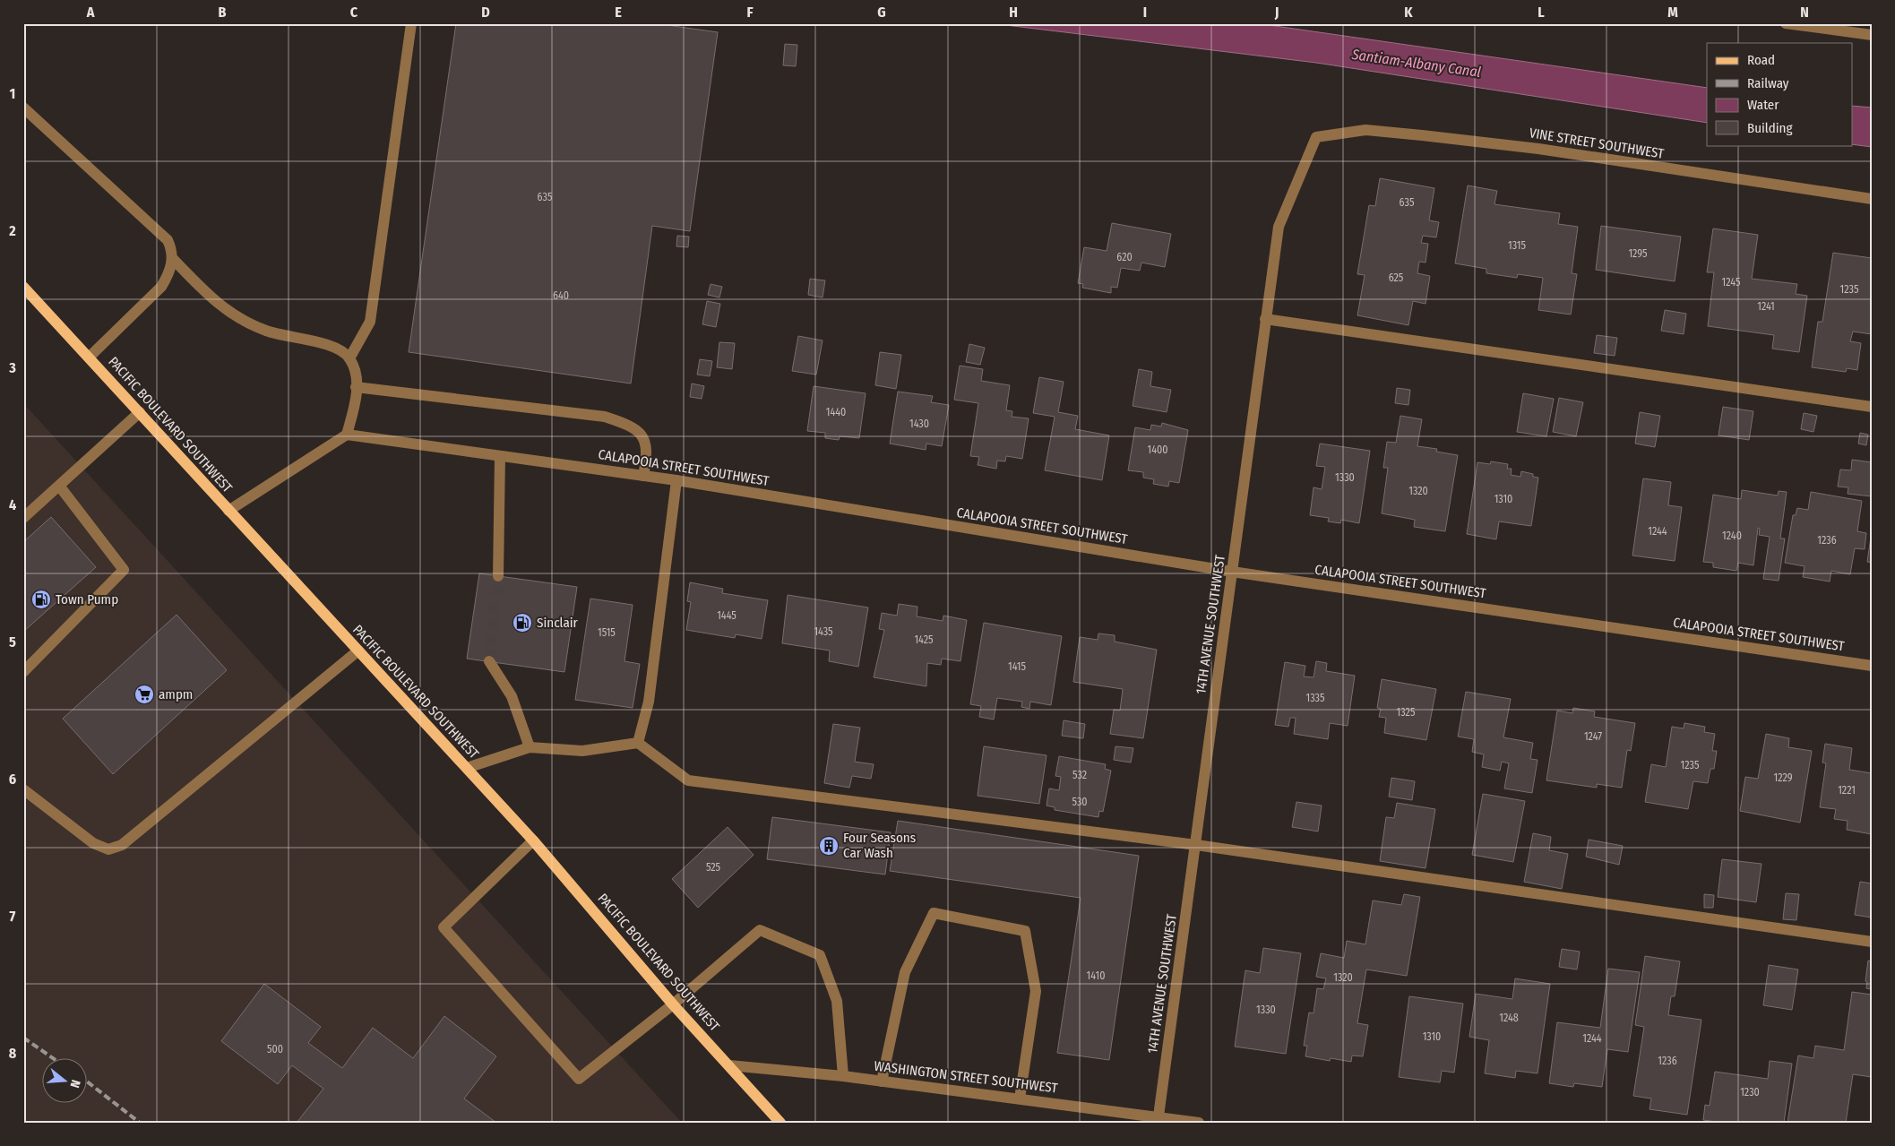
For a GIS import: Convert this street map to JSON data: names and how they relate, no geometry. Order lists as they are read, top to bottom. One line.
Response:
{"streets":{"main road":["PACIFIC BOULEVARD SOUTHWEST"],"street":["VINE STREET SOUTHWEST","CALAPOOIA STREET SOUTHWEST","14TH AVENUE SOUTHWEST","WASHINGTON STREET SOUTHWEST"]},"crossings":[["VINE STREET SOUTHWEST","14TH AVENUE SOUTHWEST"],["PACIFIC BOULEVARD SOUTHWEST","WASHINGTON STREET SOUTHWEST"],["CALAPOOIA STREET SOUTHWEST","14TH AVENUE SOUTHWEST"],["14TH AVENUE SOUTHWEST","WASHINGTON STREET SOUTHWEST"]],"water":["Santiam-Albany Canal"],"places":{"fuel station":["Town Pump","Sinclair"],"supermarket":["ampm"],"building":["Four Seasons Car Wash"]},"house_numbers":["635","635","1315","1295","620","625","1245","1235","640","1241","1440","1430","1400","1330","1320","1310","1244","1240","1236","1445","1435","1515","1425","1415","1335","1325","1247","1235","532","1229","1221","530","525","1410","1320","1330","1248","1310","1244","500","1236","1230"],"legend":["Road","Railway","Water","Building"],"north":"right","grid":{"columns":["A","B","C","D","E","F","G","H","I","J","K","L","M","N"],"rows":["1","2","3","4","5","6","7","8"]}}
